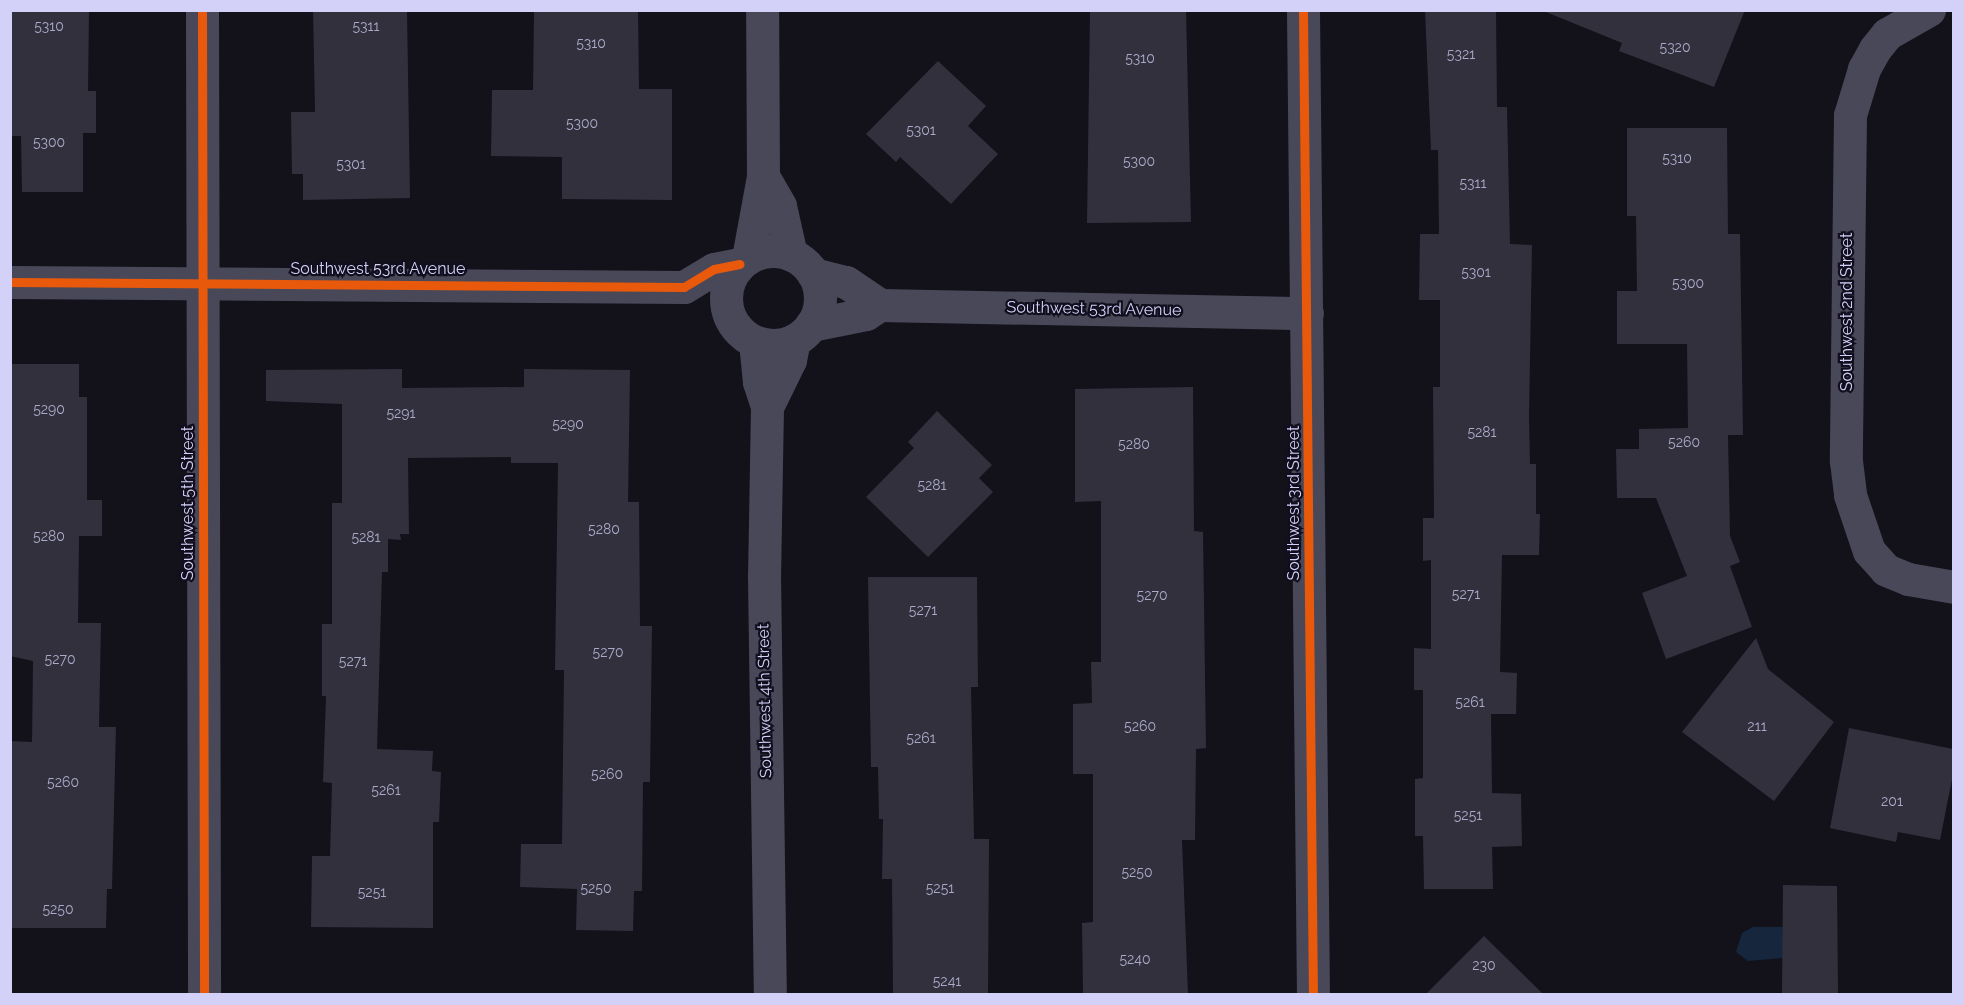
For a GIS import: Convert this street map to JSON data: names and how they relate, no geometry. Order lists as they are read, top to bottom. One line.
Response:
{"streets":{"street":["Southwest 53rd Avenue","Southwest 2nd Street","Southwest 5th Street","Southwest 3rd Street","Southwest 4th Street"]},"crossings":[["Southwest 53rd Avenue","Southwest 5th Street"],["Southwest 53rd Avenue","Southwest 3rd Street"],["Southwest 53rd Avenue","Southwest 4th Street"]],"house_numbers":["5310","5311","5310","5320","5321","5310","5300","5301","5300","5310","5300","5301","5311","5301","5300","5290","5291","5290","5281","5260","5280","5281","5280","5280","5281","5271","5270","5271","5270","5270","5271","5261","5260","211","5261","5260","5260","5261","201","5251","5250","5250","5251","5251","5250","5240","230","5241"]}
